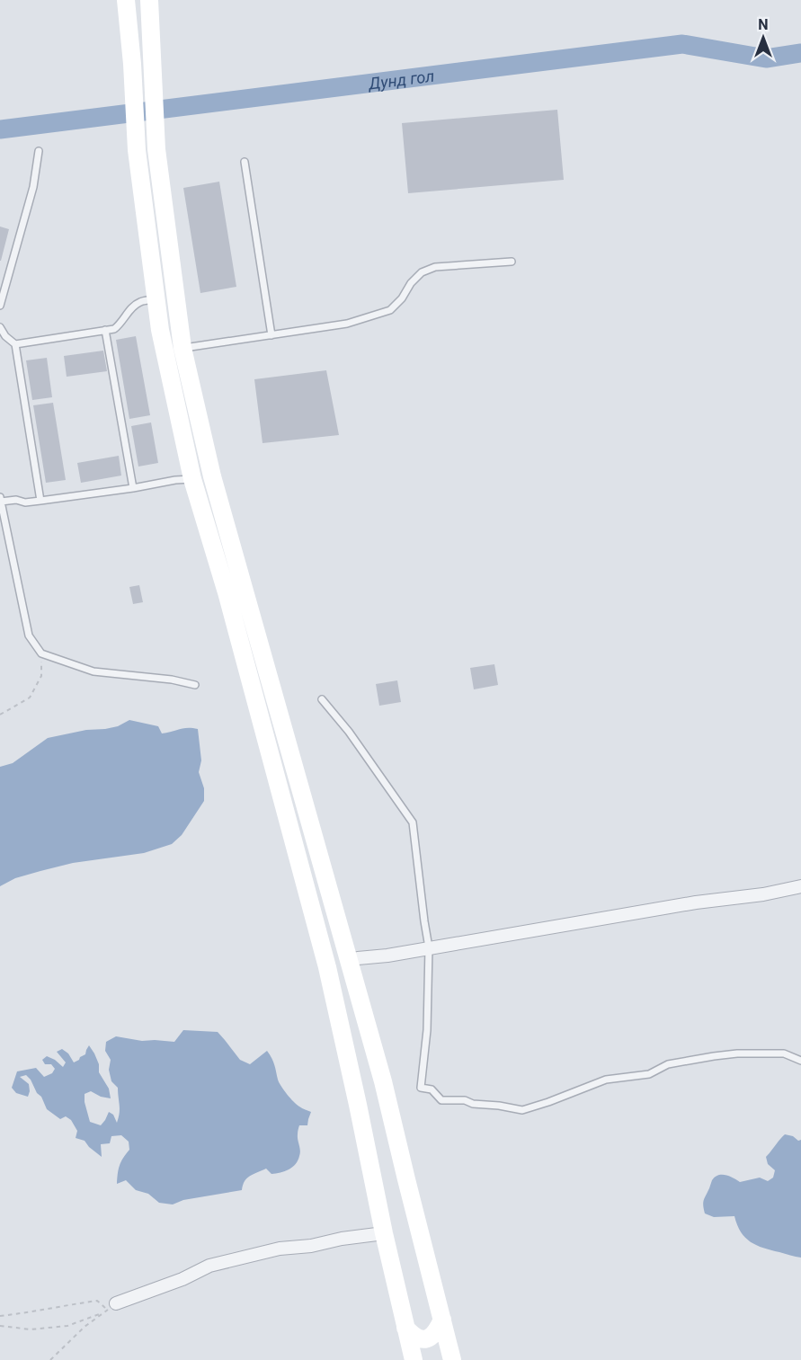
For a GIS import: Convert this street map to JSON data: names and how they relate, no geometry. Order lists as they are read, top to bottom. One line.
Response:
{"water":["Дунд гол"],"north":"top"}
